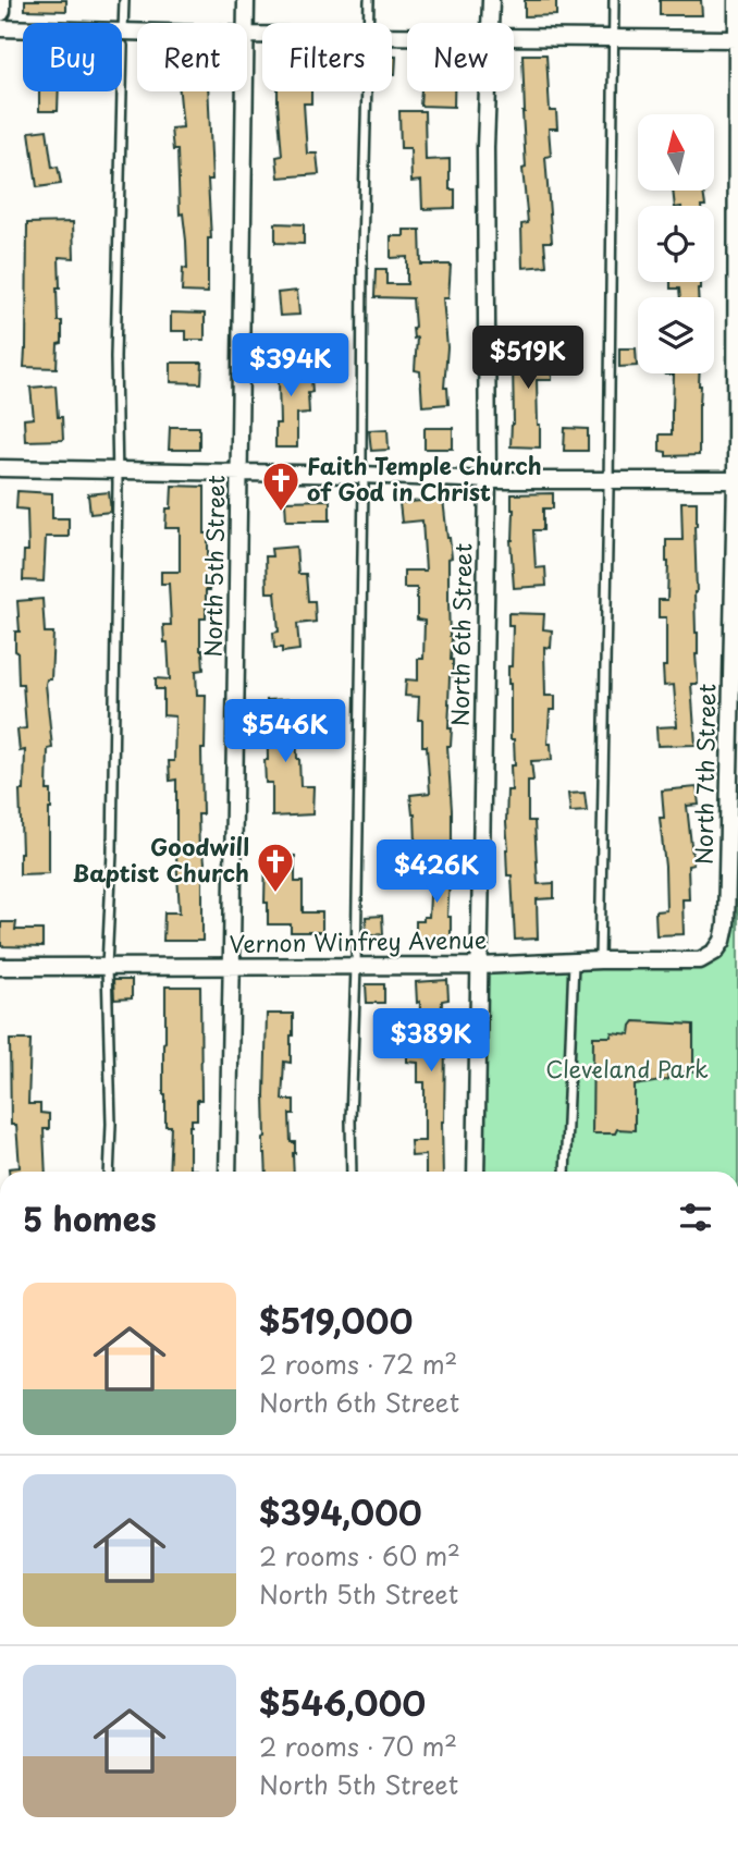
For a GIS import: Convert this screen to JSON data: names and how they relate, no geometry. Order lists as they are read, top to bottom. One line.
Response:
{"streets":{"street":["North 5th Street","North 6th Street","North 7th Street","Vernon Winfrey Avenue"]},"crossings":[["North 5th Street","Vernon Winfrey Avenue"],["North 6th Street","Vernon Winfrey Avenue"],["North 7th Street","Vernon Winfrey Avenue"]],"parks":["Cleveland Park"],"places":{"church":["Faith Temple Church of God in Christ","Goodwill Baptist Church"]},"north":"top","page":{"chip":["Buy","Rent","Filters","New"],"price":["$519K","$394K","$546K","$426K","$389K"],"heading":"5 homes","list":[{"name":"$519,000","note":"2 rooms · 72 m² · North 6th Street"},{"name":"$394,000","note":"2 rooms · 60 m² · North 5th Street"},{"name":"$546,000","note":"2 rooms · 70 m² · North 5th Street"}]}}
